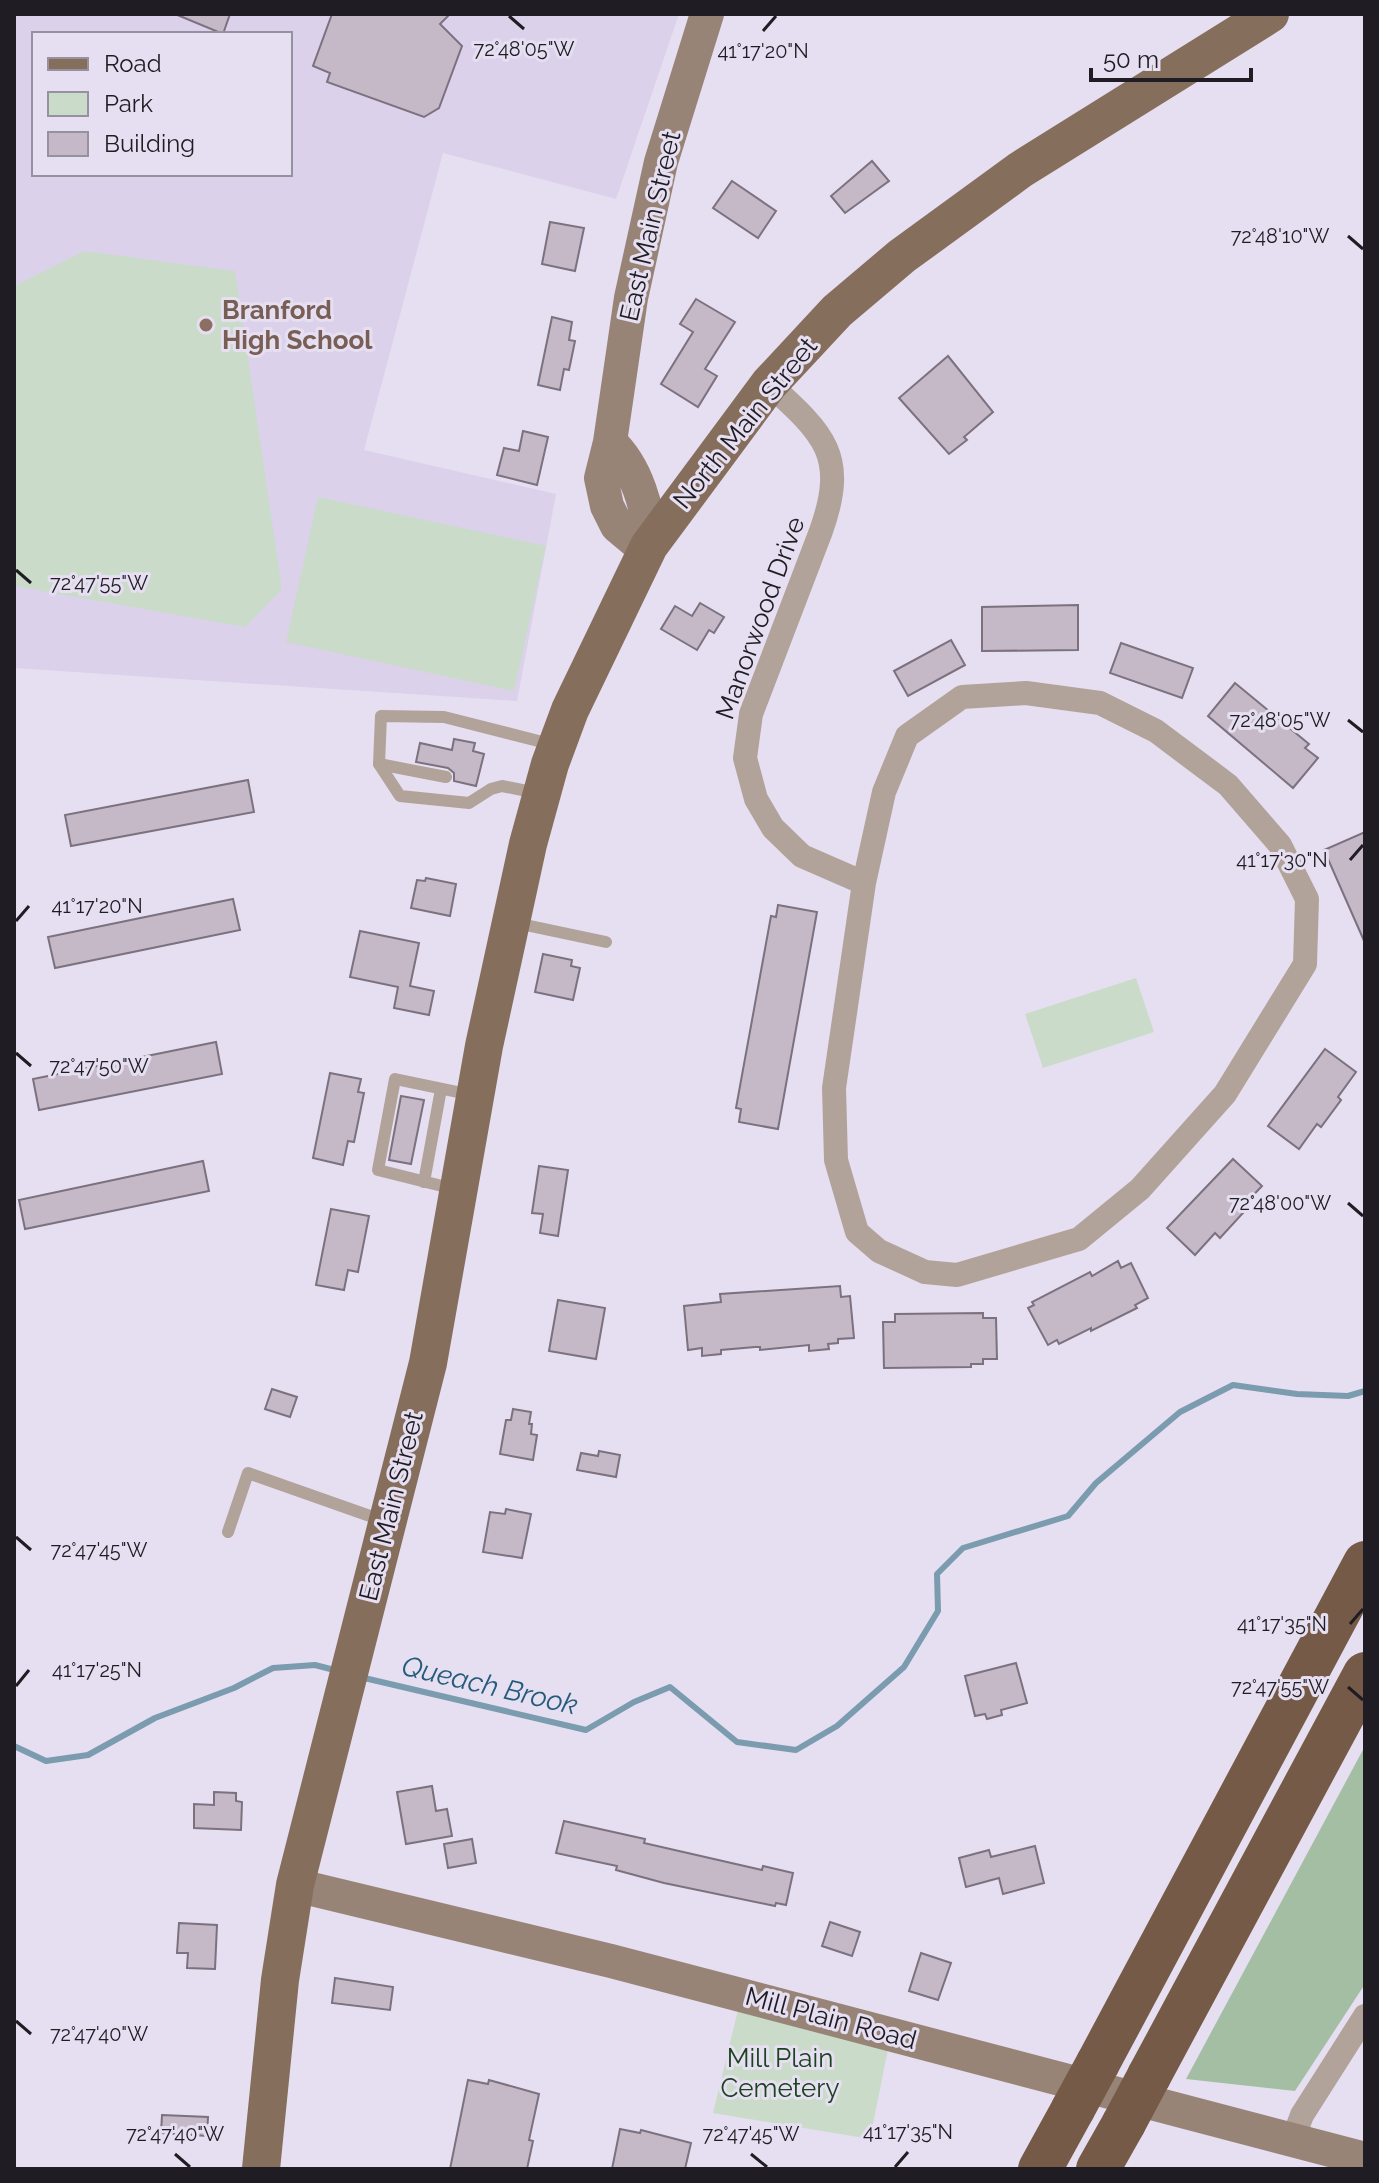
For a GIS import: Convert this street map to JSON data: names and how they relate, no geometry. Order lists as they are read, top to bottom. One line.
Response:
{"streets":{"main road":["East Main Street","North Main Street"],"street":["Manorwood Drive","Mill Plain Road"]},"crossings":[["East Main Street","North Main Street"],["East Main Street","Mill Plain Road"],["North Main Street","Manorwood Drive"]],"water":["Queach Brook"],"parks":["Mill Plain Cemetery"],"places":["Branford High School"],"legend":["Road","Park","Building"],"scale_bar":"50 m","coordinates":["72°48'05\"W","41°17'20\"N","72°48'10\"W","72°47'55\"W","41°17'30\"N","72°47'50\"W","72°48'00\"W","72°47'45\"W","41°17'35\"N","41°17'25\"N","72°47'40\"W"]}
